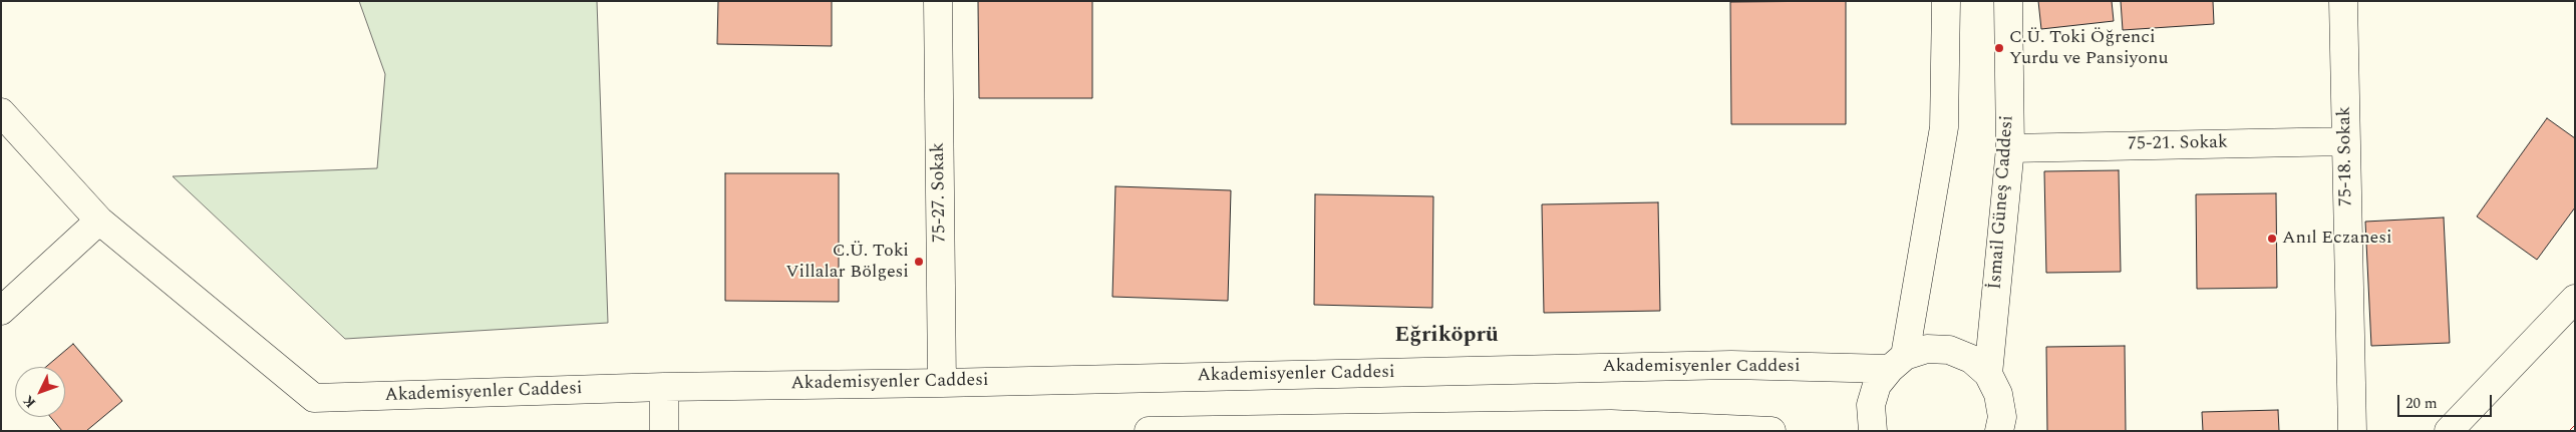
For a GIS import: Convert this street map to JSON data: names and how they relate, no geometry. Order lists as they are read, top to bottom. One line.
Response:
{"streets":{"street":["75-21. Sokak","75-18. Sokak","75-27. Sokak","İsmail Güneş Caddesi","Akademisyenler Caddesi"]},"crossings":[["75-21. Sokak","75-18. Sokak"],["75-21. Sokak","İsmail Güneş Caddesi"],["75-27. Sokak","Akademisyenler Caddesi"],["İsmail Güneş Caddesi","Akademisyenler Caddesi"]],"districts":["Eğriköprü"],"places":["C.Ü. Toki Öğrenci Yurdu ve Pansiyonu","Anıl Eczanesi","C.Ü. Toki Villalar Bölgesi"],"scale_bar":"20 m","north":"bottom left"}
